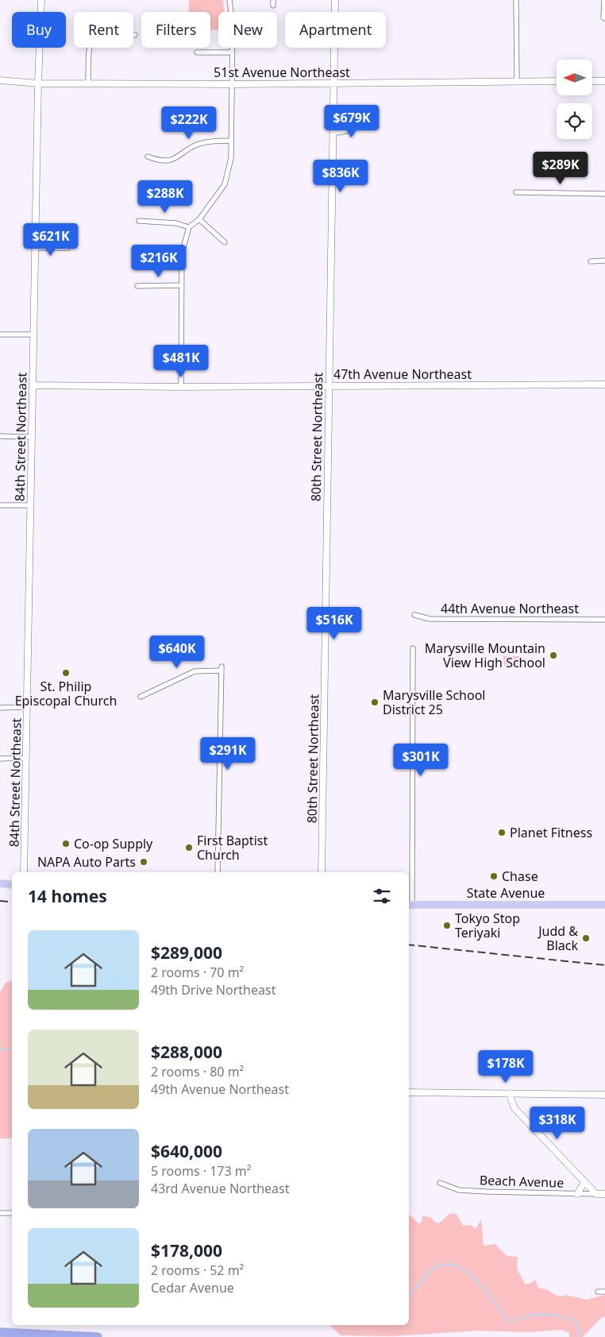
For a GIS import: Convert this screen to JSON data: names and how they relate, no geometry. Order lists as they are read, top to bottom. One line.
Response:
{"streets":{"main road":["State Avenue"],"street":["51st Avenue Northeast","47th Avenue Northeast","84th Street Northeast","80th Street Northeast","44th Avenue Northeast","Beach Avenue"]},"crossings":[["51st Avenue Northeast","84th Street Northeast"],["51st Avenue Northeast","80th Street Northeast"],["47th Avenue Northeast","84th Street Northeast"],["47th Avenue Northeast","80th Street Northeast"]],"places":["Marysville Mountain View High School","St. Philip Episcopal Church","Marysville School District 25","Planet Fitness","Co-op Supply","First Baptist Church","NAPA Auto Parts","Chase","Tokyo Stop Teriyaki","Judd & Black"],"north":"left","page":{"chip":["Buy","Rent","Filters","New","Apartment"],"price":["$679K","$222K","$289K","$836K","$288K","$621K","$216K","$481K","$516K","$640K","$291K","$301K","$178K","$318K"],"heading":"14 homes","list":[{"name":"$289,000","note":"2 rooms · 70 m² · 49th Drive Northeast"},{"name":"$288,000","note":"2 rooms · 80 m² · 49th Avenue Northeast"},{"name":"$640,000","note":"5 rooms · 173 m² · 43rd Avenue Northeast"},{"name":"$178,000","note":"2 rooms · 52 m² · Cedar Avenue"}]}}
